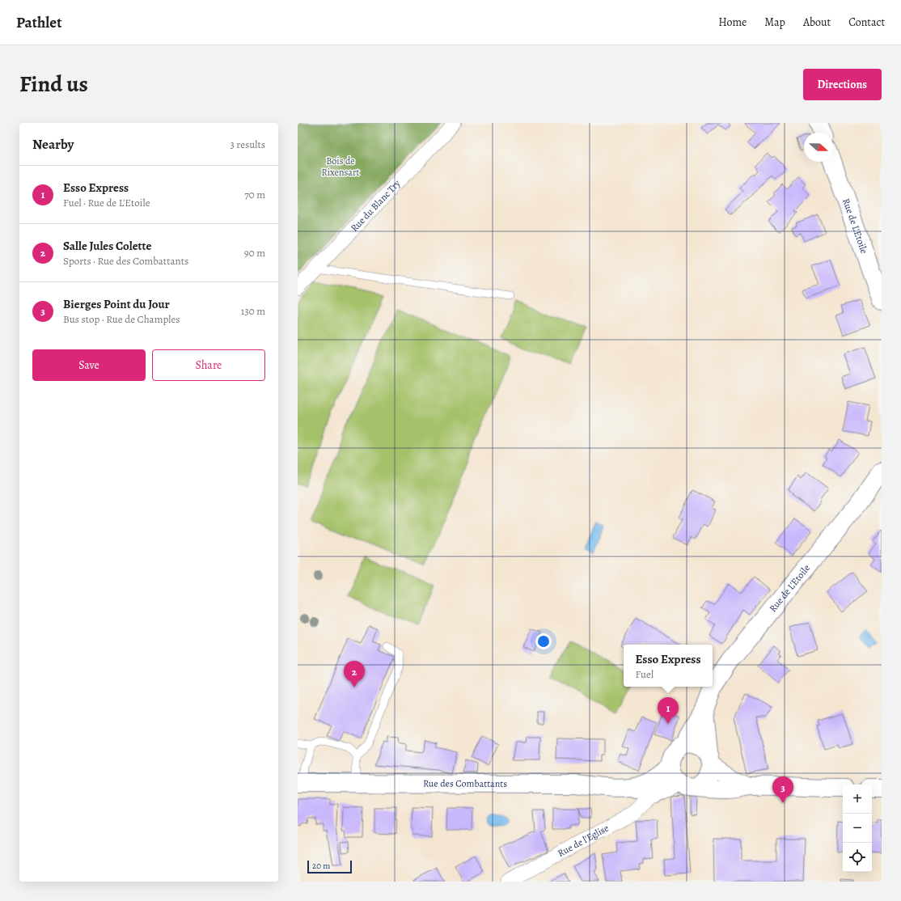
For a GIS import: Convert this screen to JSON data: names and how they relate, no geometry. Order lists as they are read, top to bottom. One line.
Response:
{"streets":{"street":["Rue du Blanc Try","Rue de L'Etoile","Rue des Combattants","Rue de l'Eglise"]},"crossings":[["Rue de L'Etoile","Rue des Combattants"],["Rue des Combattants","Rue de l'Eglise"]],"parks":["Bois de Rixensart"],"scale_bar":"20 m","north":"right","page":{"header":"Pathlet","nav":["Home","Map","About","Contact"],"title":"Find us","buttons":["Directions",["Save","Share"]],"heading":["Nearby","3 results"],"list":[{"mark":"1","name":"Esso Express","note":"Fuel · Rue de L'Etoile","value":"70 m"},{"mark":"2","name":"Salle Jules Colette","note":"Sports · Rue des Combattants","value":"90 m"},{"mark":"3","name":"Bierges Point du Jour","note":"Bus stop · Rue de Champles","value":"130 m"}],"popup":["Esso Express","Fuel"],"pins":["2","1","3"],"map_buttons":["+","−"],"scale":"20 m"}}
